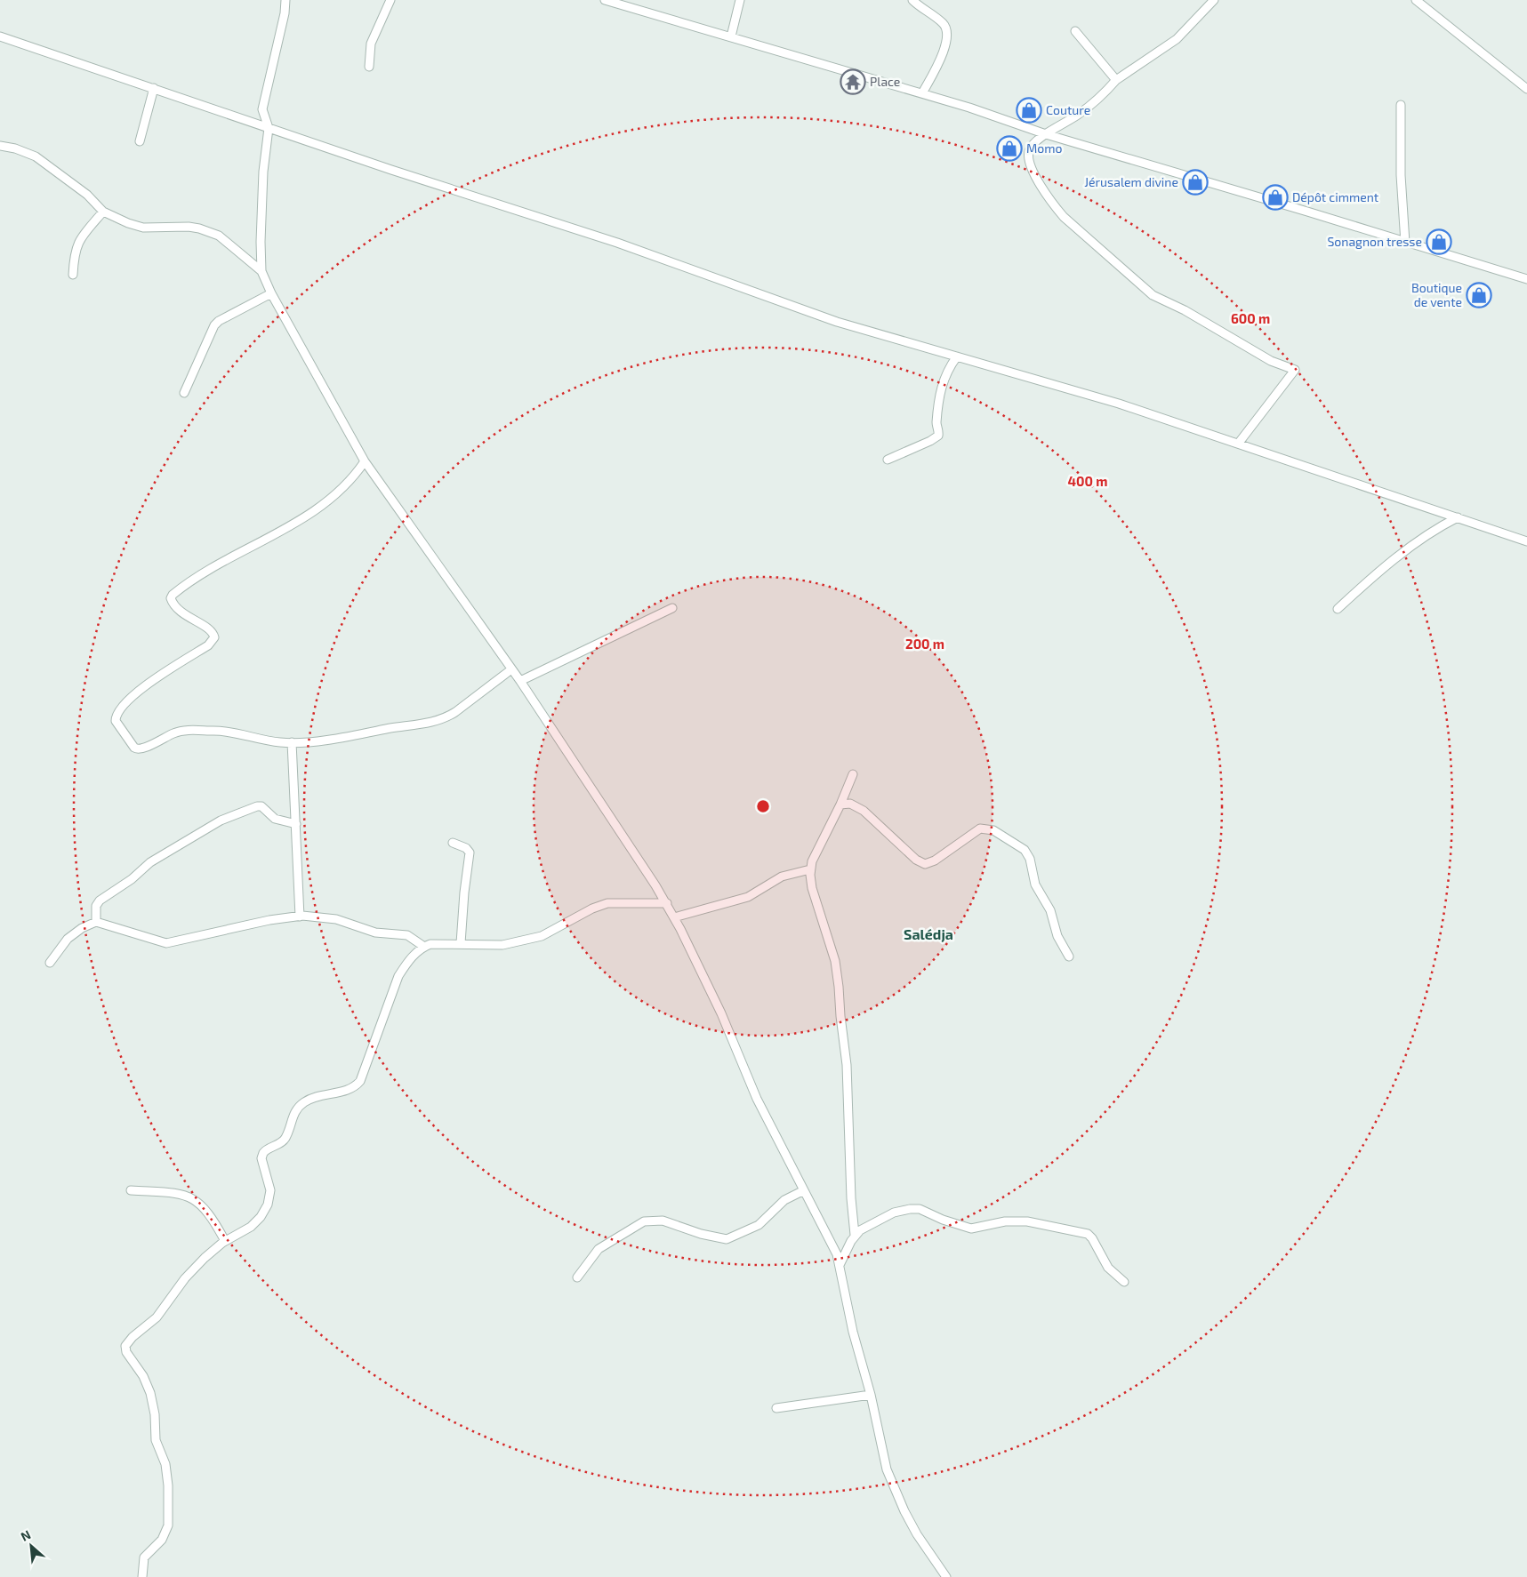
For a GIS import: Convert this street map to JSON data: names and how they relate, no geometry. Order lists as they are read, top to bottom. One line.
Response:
{"districts":["Salédja"],"places":{"temple":["Place"],"shop":["Couture","Momo","Jérusalem divine","Dépôt cimment","Sonagnon tresse","Boutique de vente"]},"north":"top left","rings":["600 m","400 m","200 m"]}
